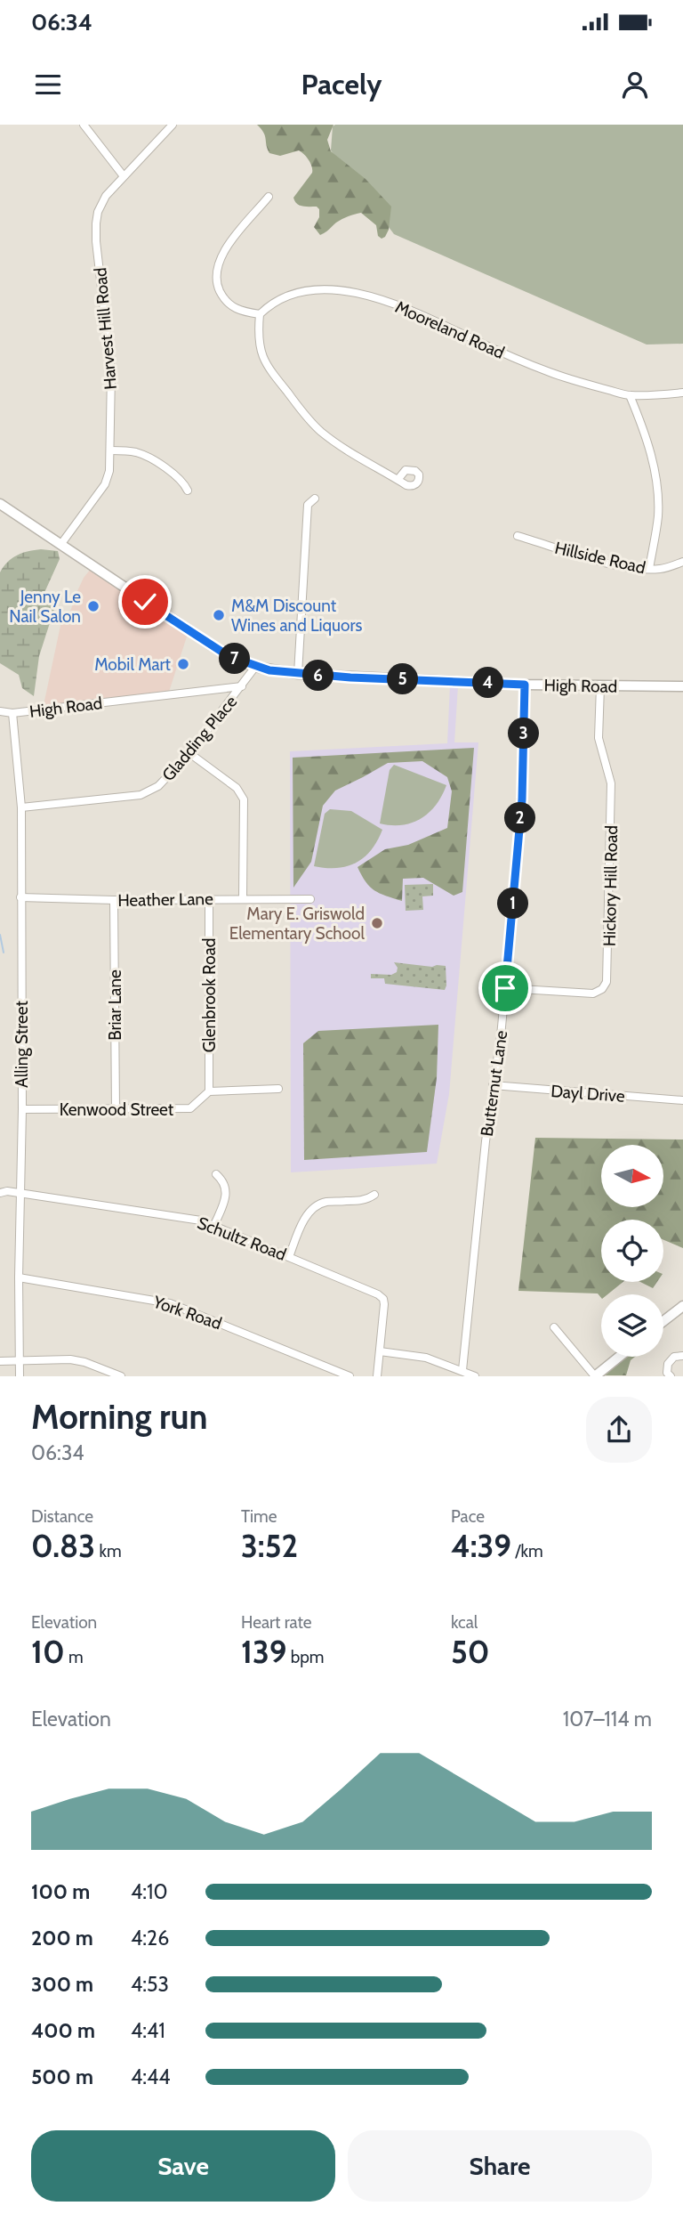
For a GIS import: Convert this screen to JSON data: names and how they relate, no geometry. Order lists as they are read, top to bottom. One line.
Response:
{"streets":{"main road":["High Road"],"street":["Harvest Hill Road","Mooreland Road","Hillside Road","Gladding Place","Hickory Hill Road","Heather Lane","Glenbrook Road","Briar Lane","Alling Street","Butternut Lane","Dayl Drive","Kenwood Street","Schultz Road","York Road"]},"crossings":[["Harvest Hill Road","High Road"],["High Road","Gladding Place"],["High Road","Hickory Hill Road"],["High Road","Alling Street"],["High Road","Butternut Lane"],["Gladding Place","Alling Street"],["Hickory Hill Road","Butternut Lane"],["Heather Lane","Glenbrook Road"],["Heather Lane","Briar Lane"],["Heather Lane","Alling Street"],["Glenbrook Road","Kenwood Street"],["Briar Lane","Kenwood Street"],["Alling Street","Kenwood Street"],["Alling Street","Schultz Road"],["Alling Street","York Road"],["Butternut Lane","Dayl Drive"]],"places":["Jenny Le Nail Salon","M&M Discount Wines and Liquors","Mobil Mart","Mary E. Griswold Elementary School"],"north":"right","page":{"status":"06:34","header":"Pacely","pins":["7","6","5","4","3","2","1"],"heading":["Morning run","06:34"],"stats":[["Distance","0.83 km"],["Time","3:52"],["Pace","4:39 /km"],["Elevation","10 m"],["Heart rate","139 bpm"],["kcal","50"]],"chart":["Elevation","107–114 m"],"list":[{"name":"100 m","note":"4:10"},{"name":"200 m","note":"4:26"},{"name":"300 m","note":"4:53"},{"name":"400 m","note":"4:41"},{"name":"500 m","note":"4:44"}],"buttons":["Save","Share"]}}
